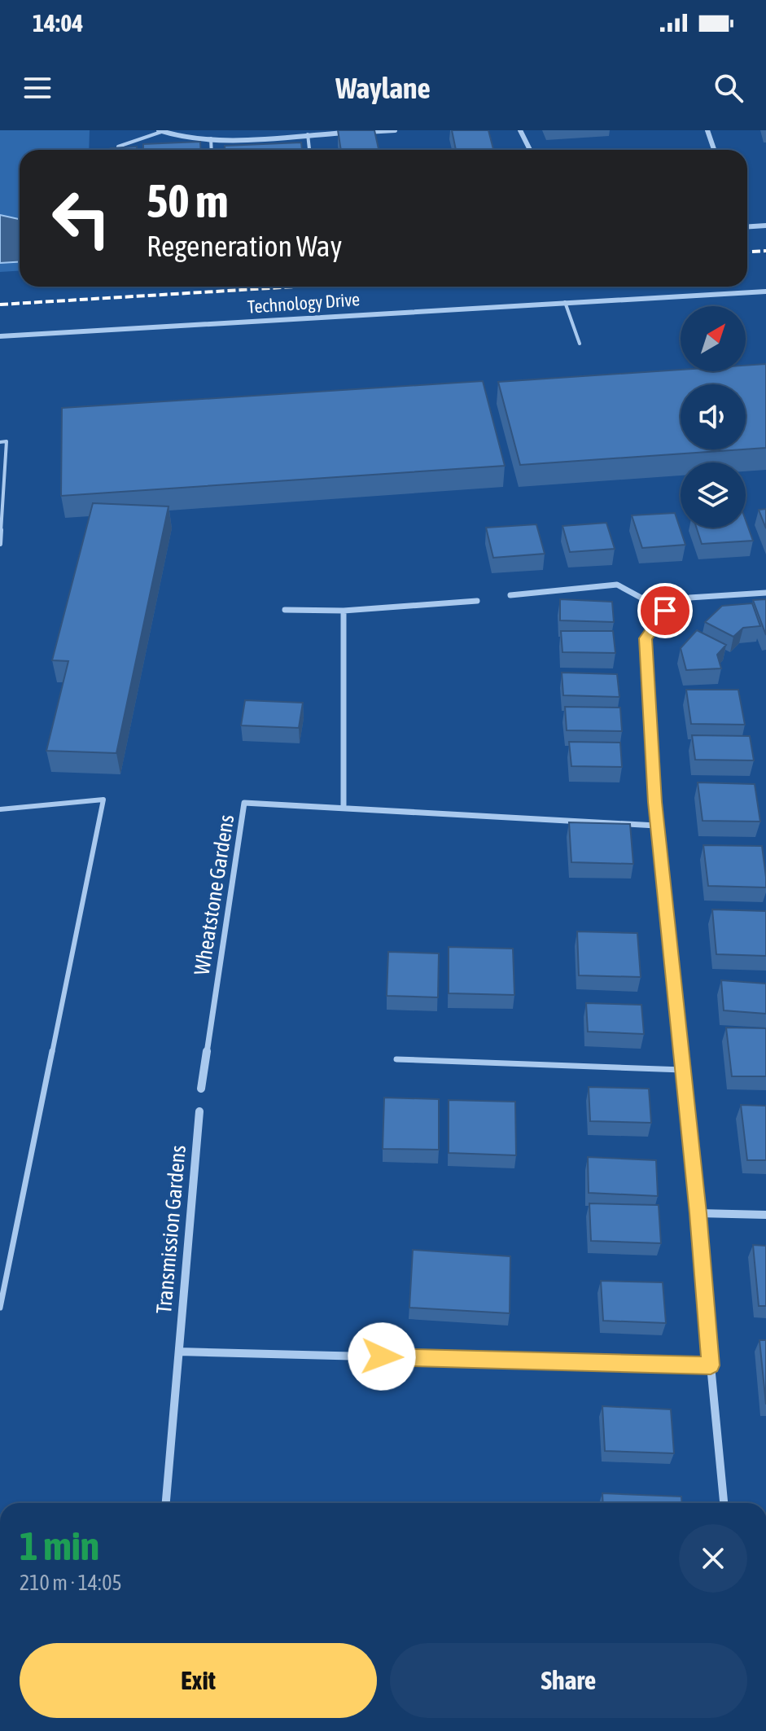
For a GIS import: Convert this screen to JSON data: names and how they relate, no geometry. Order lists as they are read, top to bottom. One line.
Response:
{"streets":{"street":["Technology Drive","Wheatstone Gardens","Transmission Gardens"]},"north":"top right","page":{"status":"14:04","header":"Waylane","turn":["50 m","Regeneration Way"],"heading":["1 min","210 m · 14:05"],"buttons":["Exit","Share"]}}
